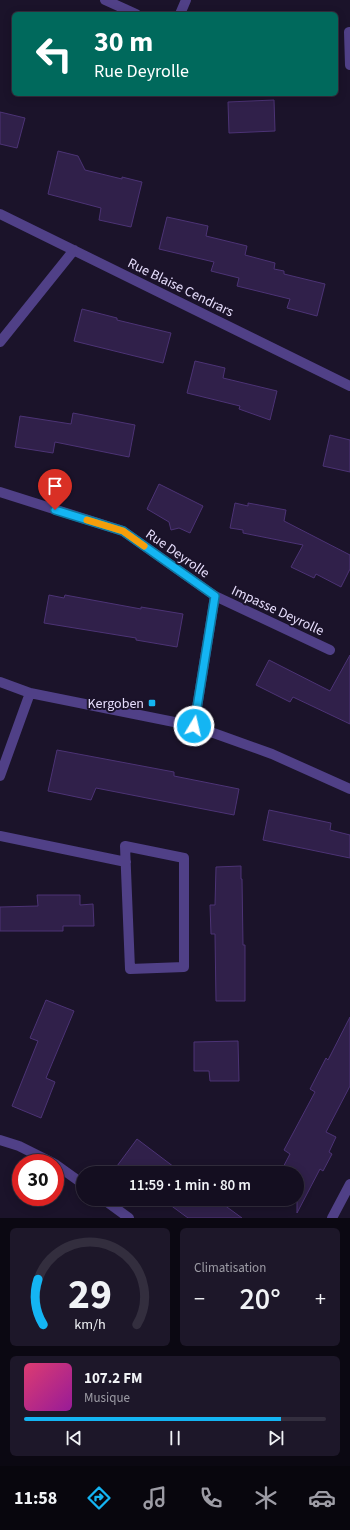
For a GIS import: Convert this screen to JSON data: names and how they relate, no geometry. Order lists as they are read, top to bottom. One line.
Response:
{"streets":{"street":["Rue Blaise Cendrars","Rue Deyrolle","Impasse Deyrolle"]},"crossings":[["Rue Deyrolle","Impasse Deyrolle"]],"places":{"transit":["Kergoben"]},"page":{"turn":["30 m","Rue Deyrolle"],"limit":"30","trip":"11:59 · 1 min · 80 m","tile":"Climatisation","heat":["−","20°","+"],"song":["107.2 FM","Musique"],"tabs":"11:58","gauge":["29","km/h"]}}
